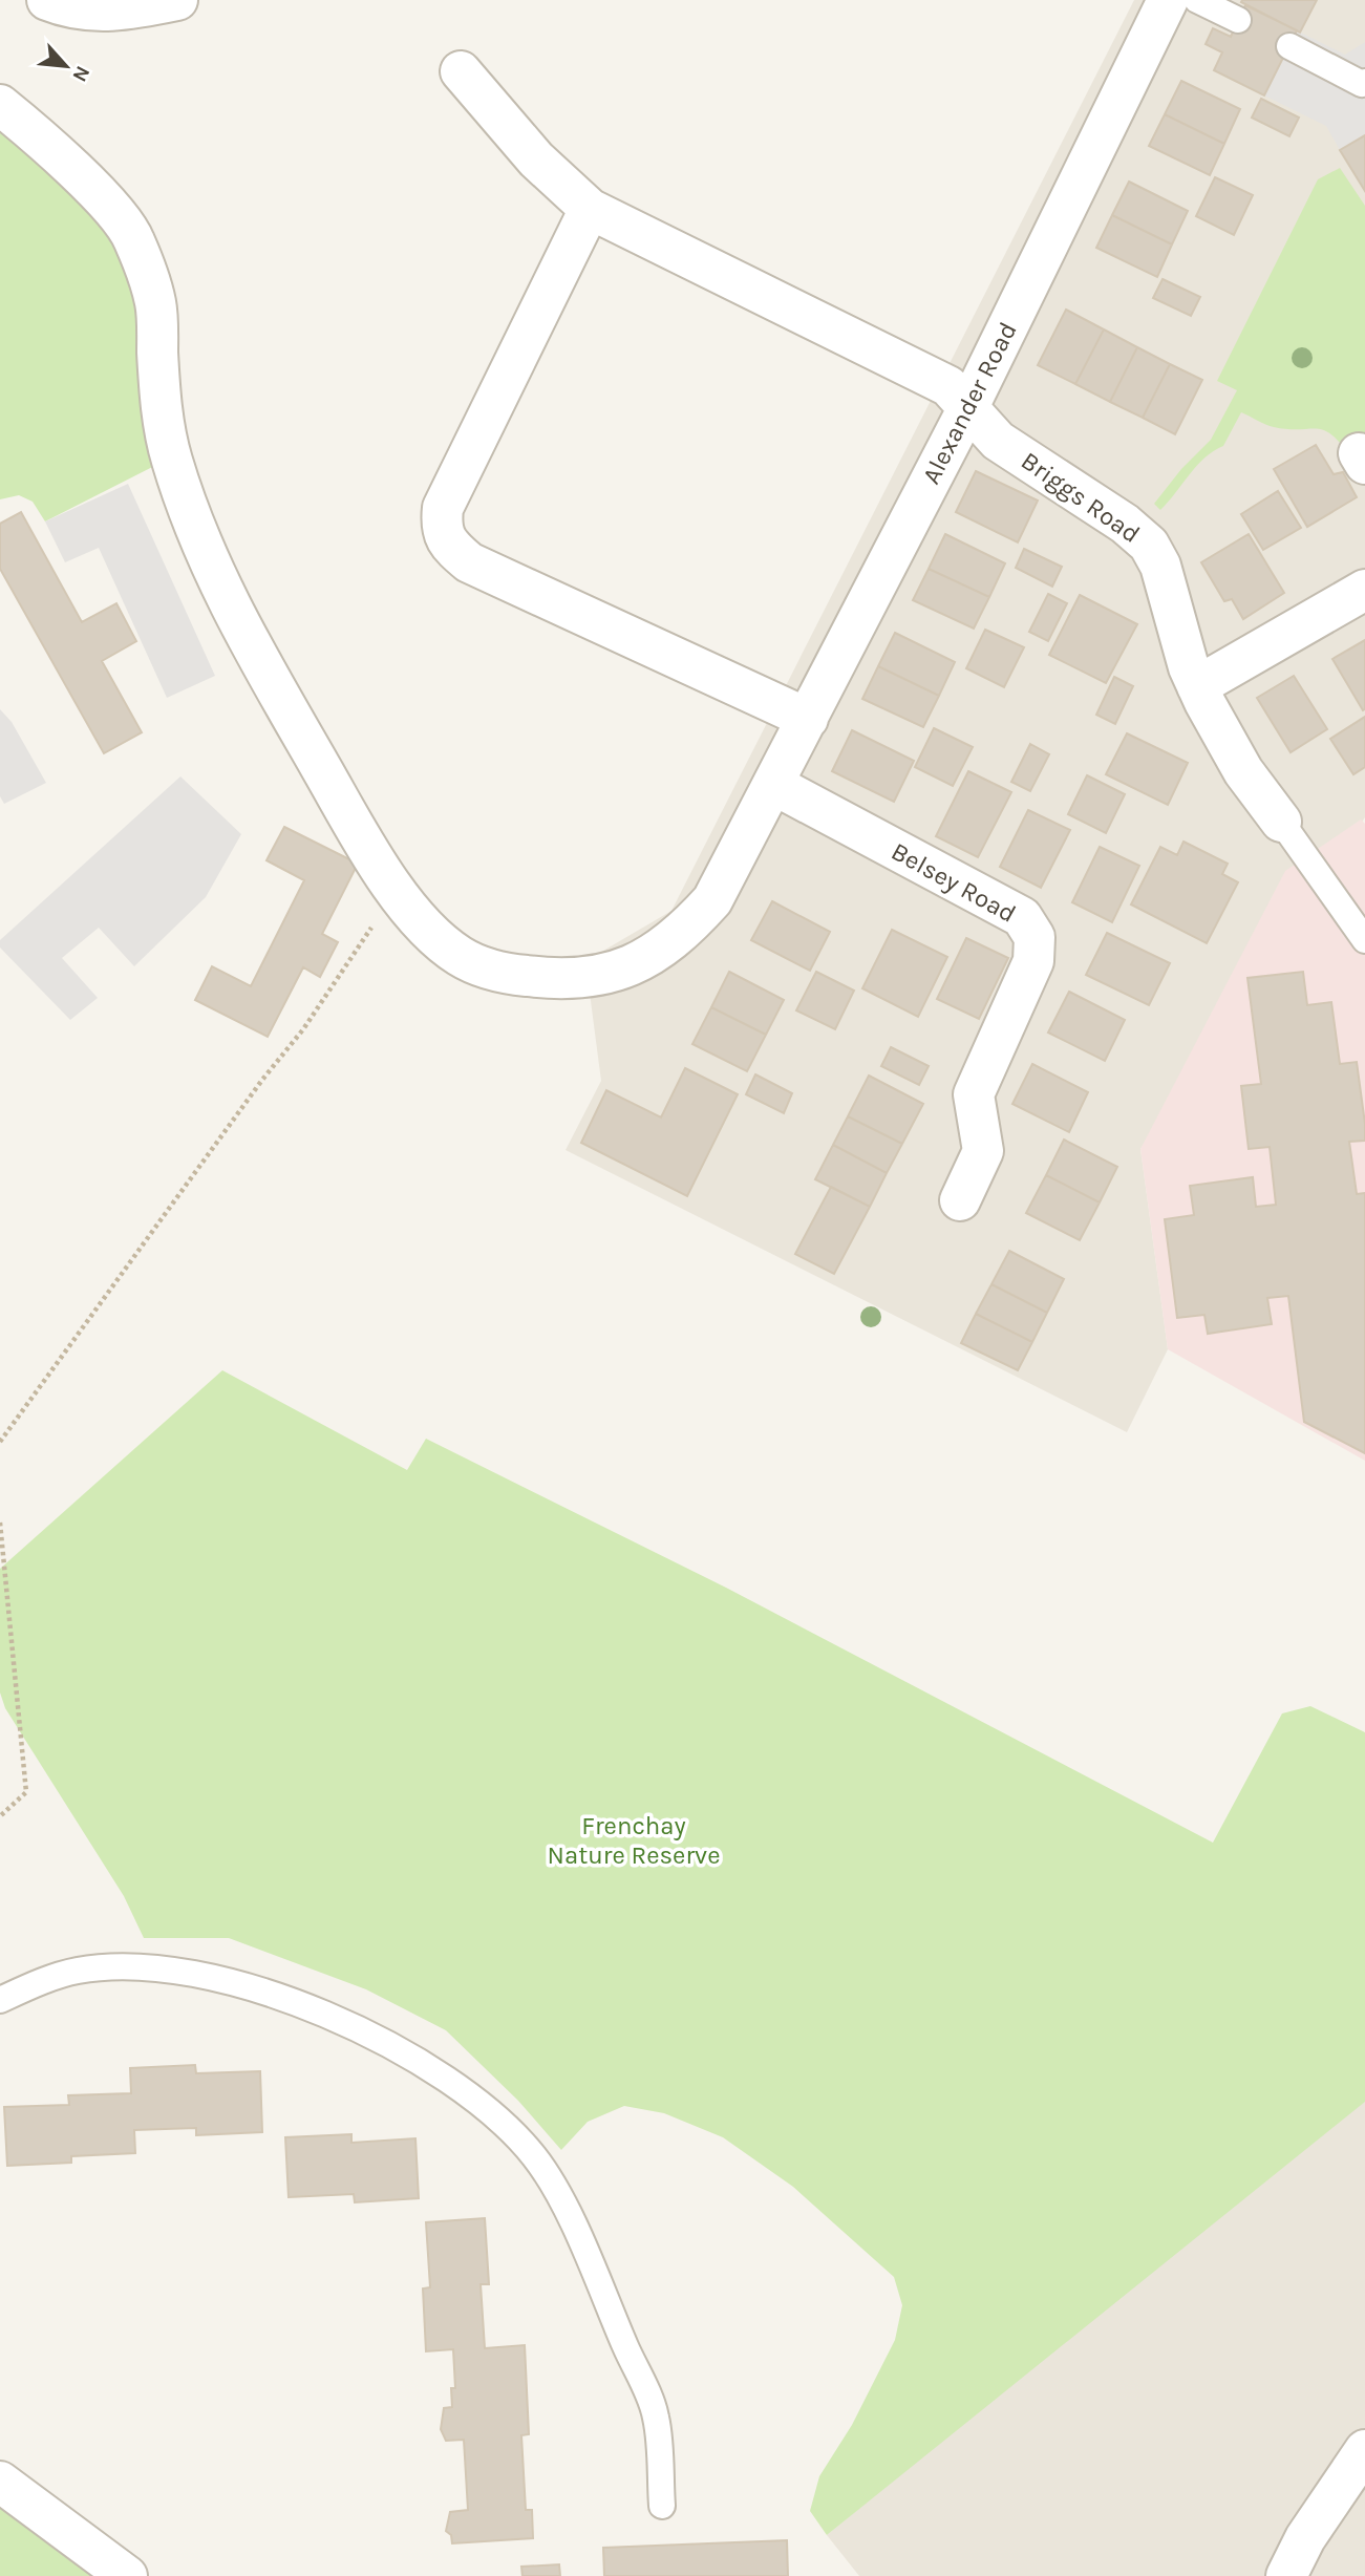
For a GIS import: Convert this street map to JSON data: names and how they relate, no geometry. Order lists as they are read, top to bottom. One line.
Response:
{"streets":{"street":["Alexander Road","Briggs Road","Belsey Road"]},"crossings":[["Alexander Road","Briggs Road"],["Alexander Road","Belsey Road"]],"parks":["Frenchay Nature Reserve"],"north":"bottom right"}
